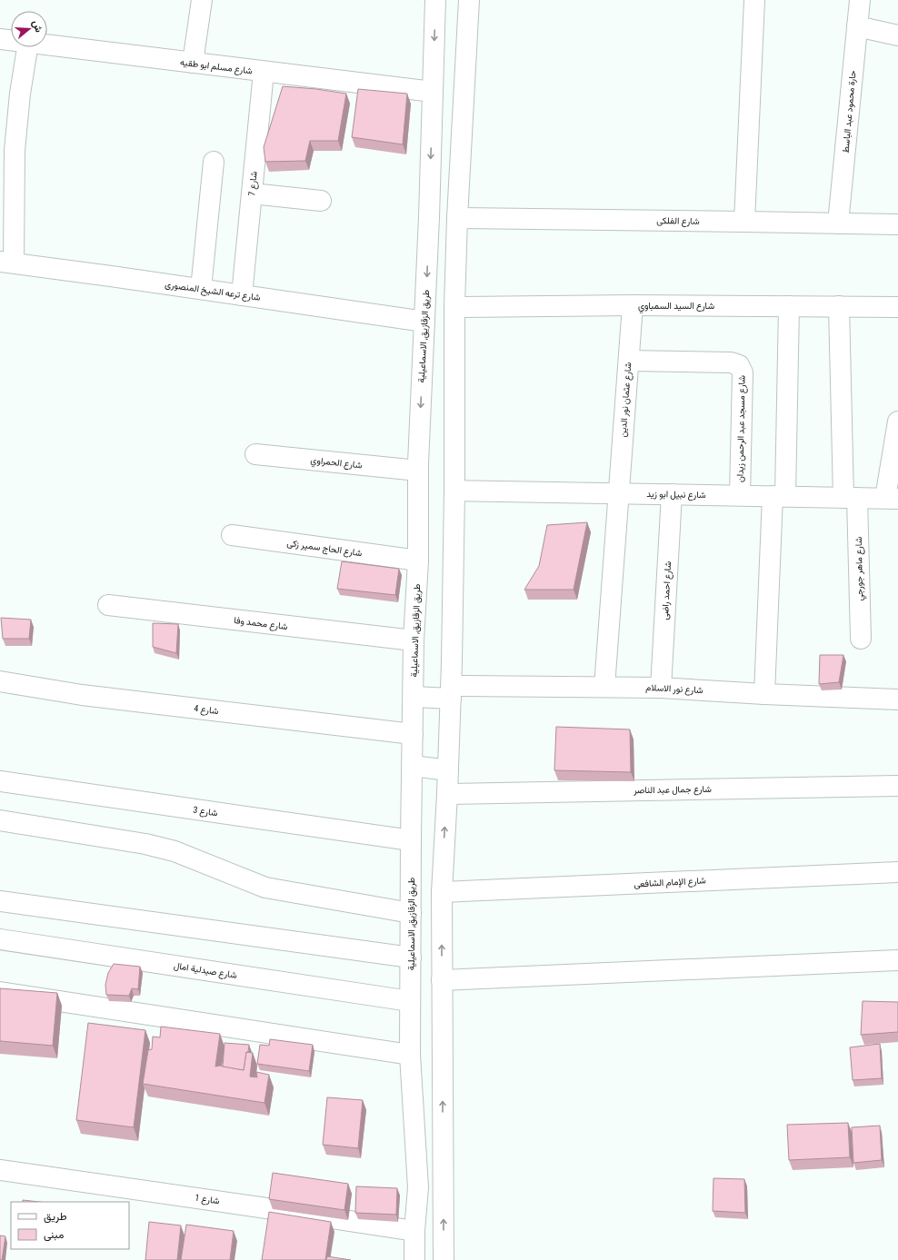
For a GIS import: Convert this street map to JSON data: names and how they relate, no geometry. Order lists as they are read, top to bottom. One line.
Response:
{"streets":{"main road":["شارع مسلم ابو طقيه","حارة محمود عبد الباسط","شارع 7","شارع الفلكى","شارع ترعه الشيخ المنصورى","شارع السيد السمباوي","طريق الزقازيق, الاسماعيلية","شارع عثمان نور الدين","شارع مسجد عبد الرحمن زيدان","شارع الحمراوي","شارع نبيل ابو زيد","شارع الحاج سمير زكى","شارع ماهر جورجي","شارع احمد راضى","شارع محمد وفا","شارع نور الاسلام","شارع 4","شارع جمال عبد الناصر","شارع 3","شارع الإمام الشافعى","شارع صيدلية امال","شارع 1"]},"crossings":[["شارع مسلم ابو طقيه","شارع 7"],["شارع مسلم ابو طقيه","طريق الزقازيق, الاسماعيلية"],["حارة محمود عبد الباسط","شارع الفلكى"],["شارع 7","شارع ترعه الشيخ المنصورى"],["شارع ترعه الشيخ المنصورى","طريق الزقازيق, الاسماعيلية"],["شارع السيد السمباوي","شارع عثمان نور الدين"],["شارع السيد السمباوي","شارع ماهر جورجي"],["طريق الزقازيق, الاسماعيلية","شارع الحمراوي"],["طريق الزقازيق, الاسماعيلية","شارع الحاج سمير زكى"],["طريق الزقازيق, الاسماعيلية","شارع محمد وفا"],["طريق الزقازيق, الاسماعيلية","شارع نور الاسلام"],["طريق الزقازيق, الاسماعيلية","شارع 4"],["طريق الزقازيق, الاسماعيلية","شارع 3"],["طريق الزقازيق, الاسماعيلية","شارع صيدلية امال"],["طريق الزقازيق, الاسماعيلية","شارع 1"],["شارع عثمان نور الدين","شارع مسجد عبد الرحمن زيدان"],["شارع عثمان نور الدين","شارع نبيل ابو زيد"],["شارع عثمان نور الدين","شارع نور الاسلام"],["شارع مسجد عبد الرحمن زيدان","شارع نبيل ابو زيد"],["شارع نبيل ابو زيد","شارع ماهر جورجي"],["شارع نبيل ابو زيد","شارع احمد راضى"],["شارع احمد راضى","شارع نور الاسلام"]],"legend":["طريق","مبنى"],"north":"right"}
